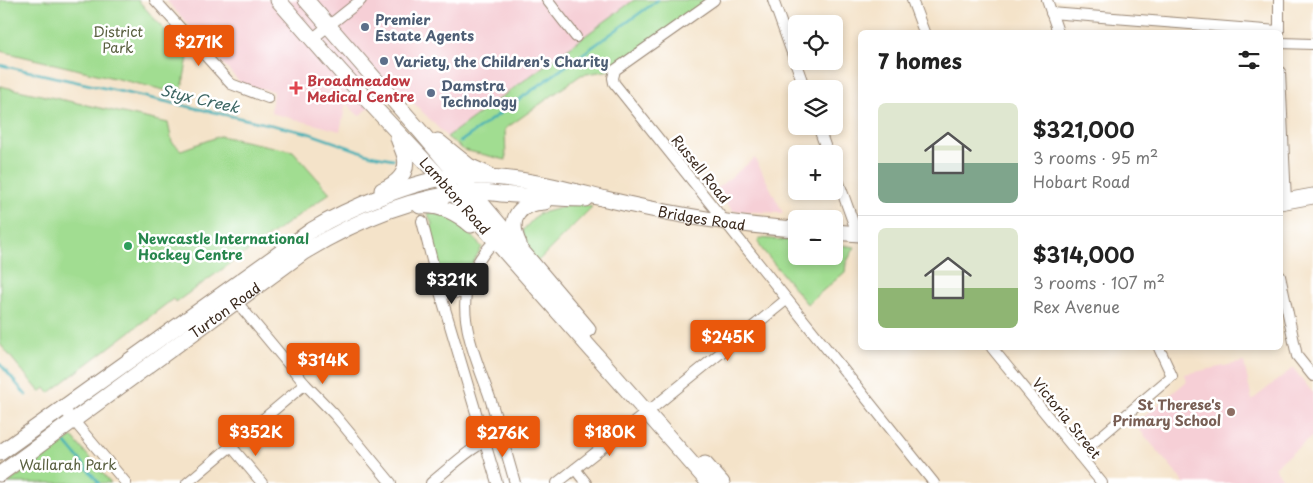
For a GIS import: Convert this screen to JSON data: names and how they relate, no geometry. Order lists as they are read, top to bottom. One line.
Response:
{"streets":{"main road":["Lambton Road","Bridges Road","Turton Road"],"street":["Russell Road","Victoria Street"]},"crossings":[["Russell Road","Bridges Road"],["Lambton Road","Bridges Road"],["Lambton Road","Turton Road"],["Bridges Road","Turton Road"]],"water":["Styx Creek"],"parks":["District Park","Wallarah Park"],"places":{"other":["Premier Estate Agents","Variety, the Children's Charity","Damstra Technology","Newcastle International Hockey Centre","St Therese's Primary School"],"health":["Broadmeadow Medical Centre"]},"page":{"map_buttons":["+","−"],"price":["$271K","$321K","$245K","$314K","$352K","$180K","$276K"],"heading":"7 homes","list":[{"name":"$321,000","note":"3 rooms · 95 m² · Hobart Road"},{"name":"$314,000","note":"3 rooms · 107 m² · Rex Avenue"}]}}
